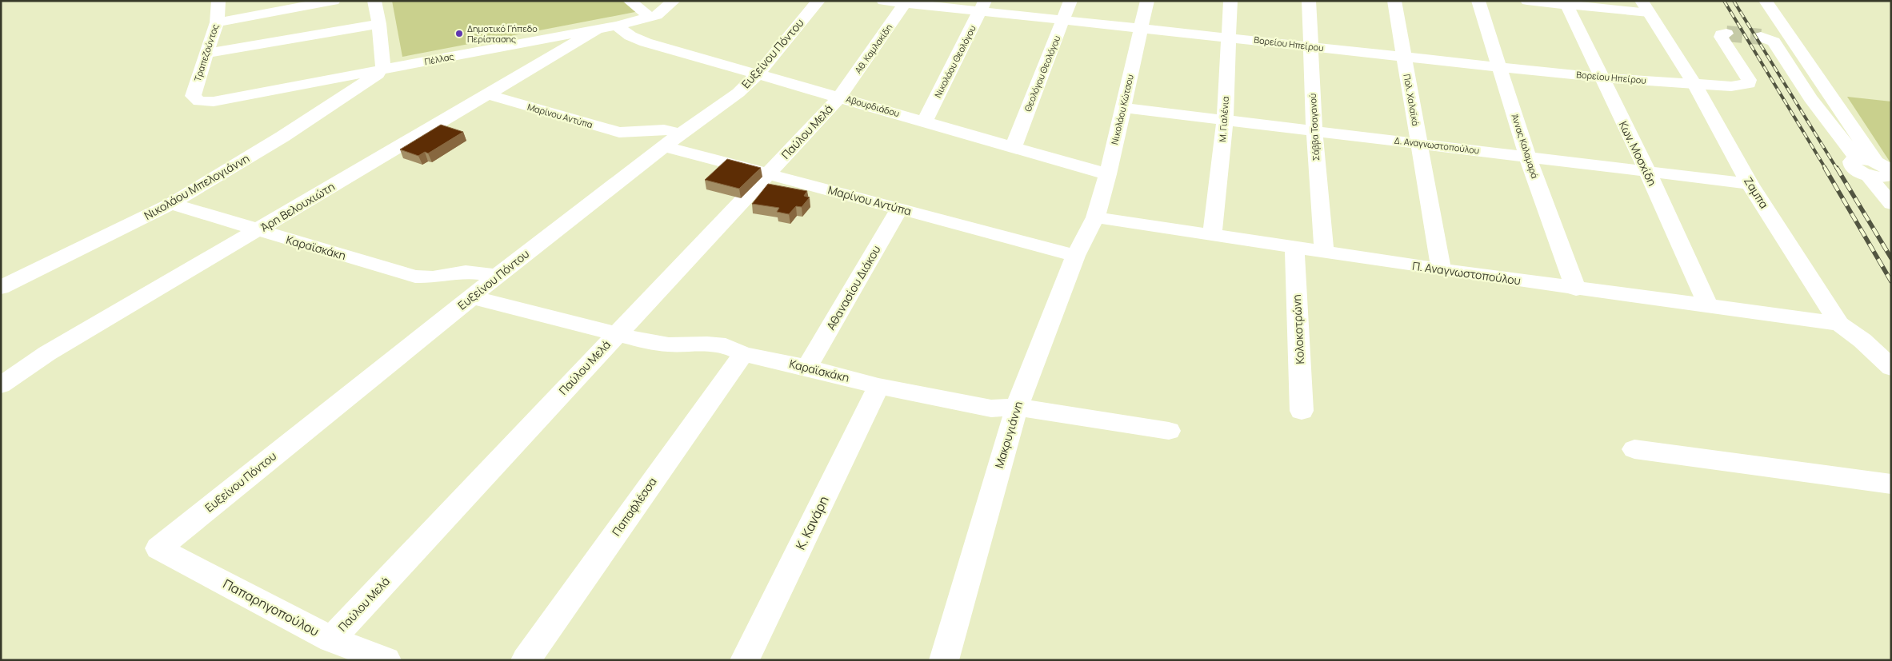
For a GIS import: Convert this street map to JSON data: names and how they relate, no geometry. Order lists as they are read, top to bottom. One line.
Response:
{"streets":{"street":["Βορείου Ηπείρου","Αθ. Καμλακίδη","Τραπεζούντος","Ευξείνου Πόντου","Πέλλας","Νικολάου Θεολόγου","Θεολόγου Θεολόγου","Πολ. Χαλαϊκά","Αβουρδιάδου","Νικολάου Κώτσου","Μαρίνου Αντύπα","Μ. Γιαλένια","Σάββα Τσαγανού","Παύλου Μελά","Δ. Αναγνωστοπούλου","Άννας Καλαμαρά","Κων. Μοσχίδη","Νικολάου Μπελογιάννη","Ζαμπα","Άρη Βελουχιώτη","Καραϊσκάκη","Π. Αναγνωστοπούλου","Αθανασίου Διάκου","Κολοκοτρώνη","Μακρυγιάννη","Παπαφλέσσα","Κ. Κανάρη","Παπαρηγοπούλου"]},"crossings":[["Βορείου Ηπείρου","Αθ. Καμλακίδη"],["Βορείου Ηπείρου","Νικολάου Θεολόγου"],["Βορείου Ηπείρου","Θεολόγου Θεολόγου"],["Βορείου Ηπείρου","Πολ. Χαλαϊκά"],["Βορείου Ηπείρου","Νικολάου Κώτσου"],["Βορείου Ηπείρου","Μ. Γιαλένια"],["Βορείου Ηπείρου","Σάββα Τσαγανού"],["Βορείου Ηπείρου","Άννας Καλαμαρά"],["Βορείου Ηπείρου","Κων. Μοσχίδη"],["Βορείου Ηπείρου","Ζαμπα"],["Αθ. Καμλακίδη","Αβουρδιάδου"],["Αθ. Καμλακίδη","Παύλου Μελά"],["Τραπεζούντος","Πέλλας"],["Ευξείνου Πόντου","Αβουρδιάδου"],["Ευξείνου Πόντου","Μαρίνου Αντύπα"],["Ευξείνου Πόντου","Καραϊσκάκη"],["Ευξείνου Πόντου","Παπαρηγοπούλου"],["Πέλλας","Αβουρδιάδου"],["Πέλλας","Νικολάου Μπελογιάννη"],["Πέλλας","Άρη Βελουχιώτη"],["Νικολάου Θεολόγου","Αβουρδιάδου"],["Θεολόγου Θεολόγου","Αβουρδιάδου"],["Πολ. Χαλαϊκά","Δ. Αναγνωστοπούλου"],["Πολ. Χαλαϊκά","Π. Αναγνωστοπούλου"],["Αβουρδιάδου","Νικολάου Κώτσου"],["Αβουρδιάδου","Παύλου Μελά"],["Νικολάου Κώτσου","Δ. Αναγνωστοπούλου"],["Νικολάου Κώτσου","Π. Αναγνωστοπούλου"],["Νικολάου Κώτσου","Μακρυγιάννη"],["Μαρίνου Αντύπα","Παύλου Μελά"],["Μαρίνου Αντύπα","Άρη Βελουχιώτη"],["Μαρίνου Αντύπα","Αθανασίου Διάκου"],["Μαρίνου Αντύπα","Μακρυγιάννη"],["Μ. Γιαλένια","Δ. Αναγνωστοπούλου"],["Μ. Γιαλένια","Π. Αναγνωστοπούλου"],["Σάββα Τσαγανού","Δ. Αναγνωστοπούλου"],["Σάββα Τσαγανού","Π. Αναγνωστοπούλου"],["Παύλου Μελά","Καραϊσκάκη"],["Παύλου Μελά","Παπαρηγοπούλου"],["Δ. Αναγνωστοπούλου","Άννας Καλαμαρά"],["Δ. Αναγνωστοπούλου","Κων. Μοσχίδη"],["Δ. Αναγνωστοπούλου","Ζαμπα"],["Άννας Καλαμαρά","Π. Αναγνωστοπούλου"],["Κων. Μοσχίδη","Π. Αναγνωστοπούλου"],["Νικολάου Μπελογιάννη","Καραϊσκάκη"],["Ζαμπα","Π. Αναγνωστοπούλου"],["Άρη Βελουχιώτη","Καραϊσκάκη"],["Καραϊσκάκη","Αθανασίου Διάκου"],["Καραϊσκάκη","Μακρυγιάννη"],["Καραϊσκάκη","Παπαφλέσσα"],["Καραϊσκάκη","Κ. Κανάρη"],["Π. Αναγνωστοπούλου","Κολοκοτρώνη"],["Π. Αναγνωστοπούλου","Μακρυγιάννη"]],"places":["Δημοτικό Γήπεδο Περίστασης"]}
